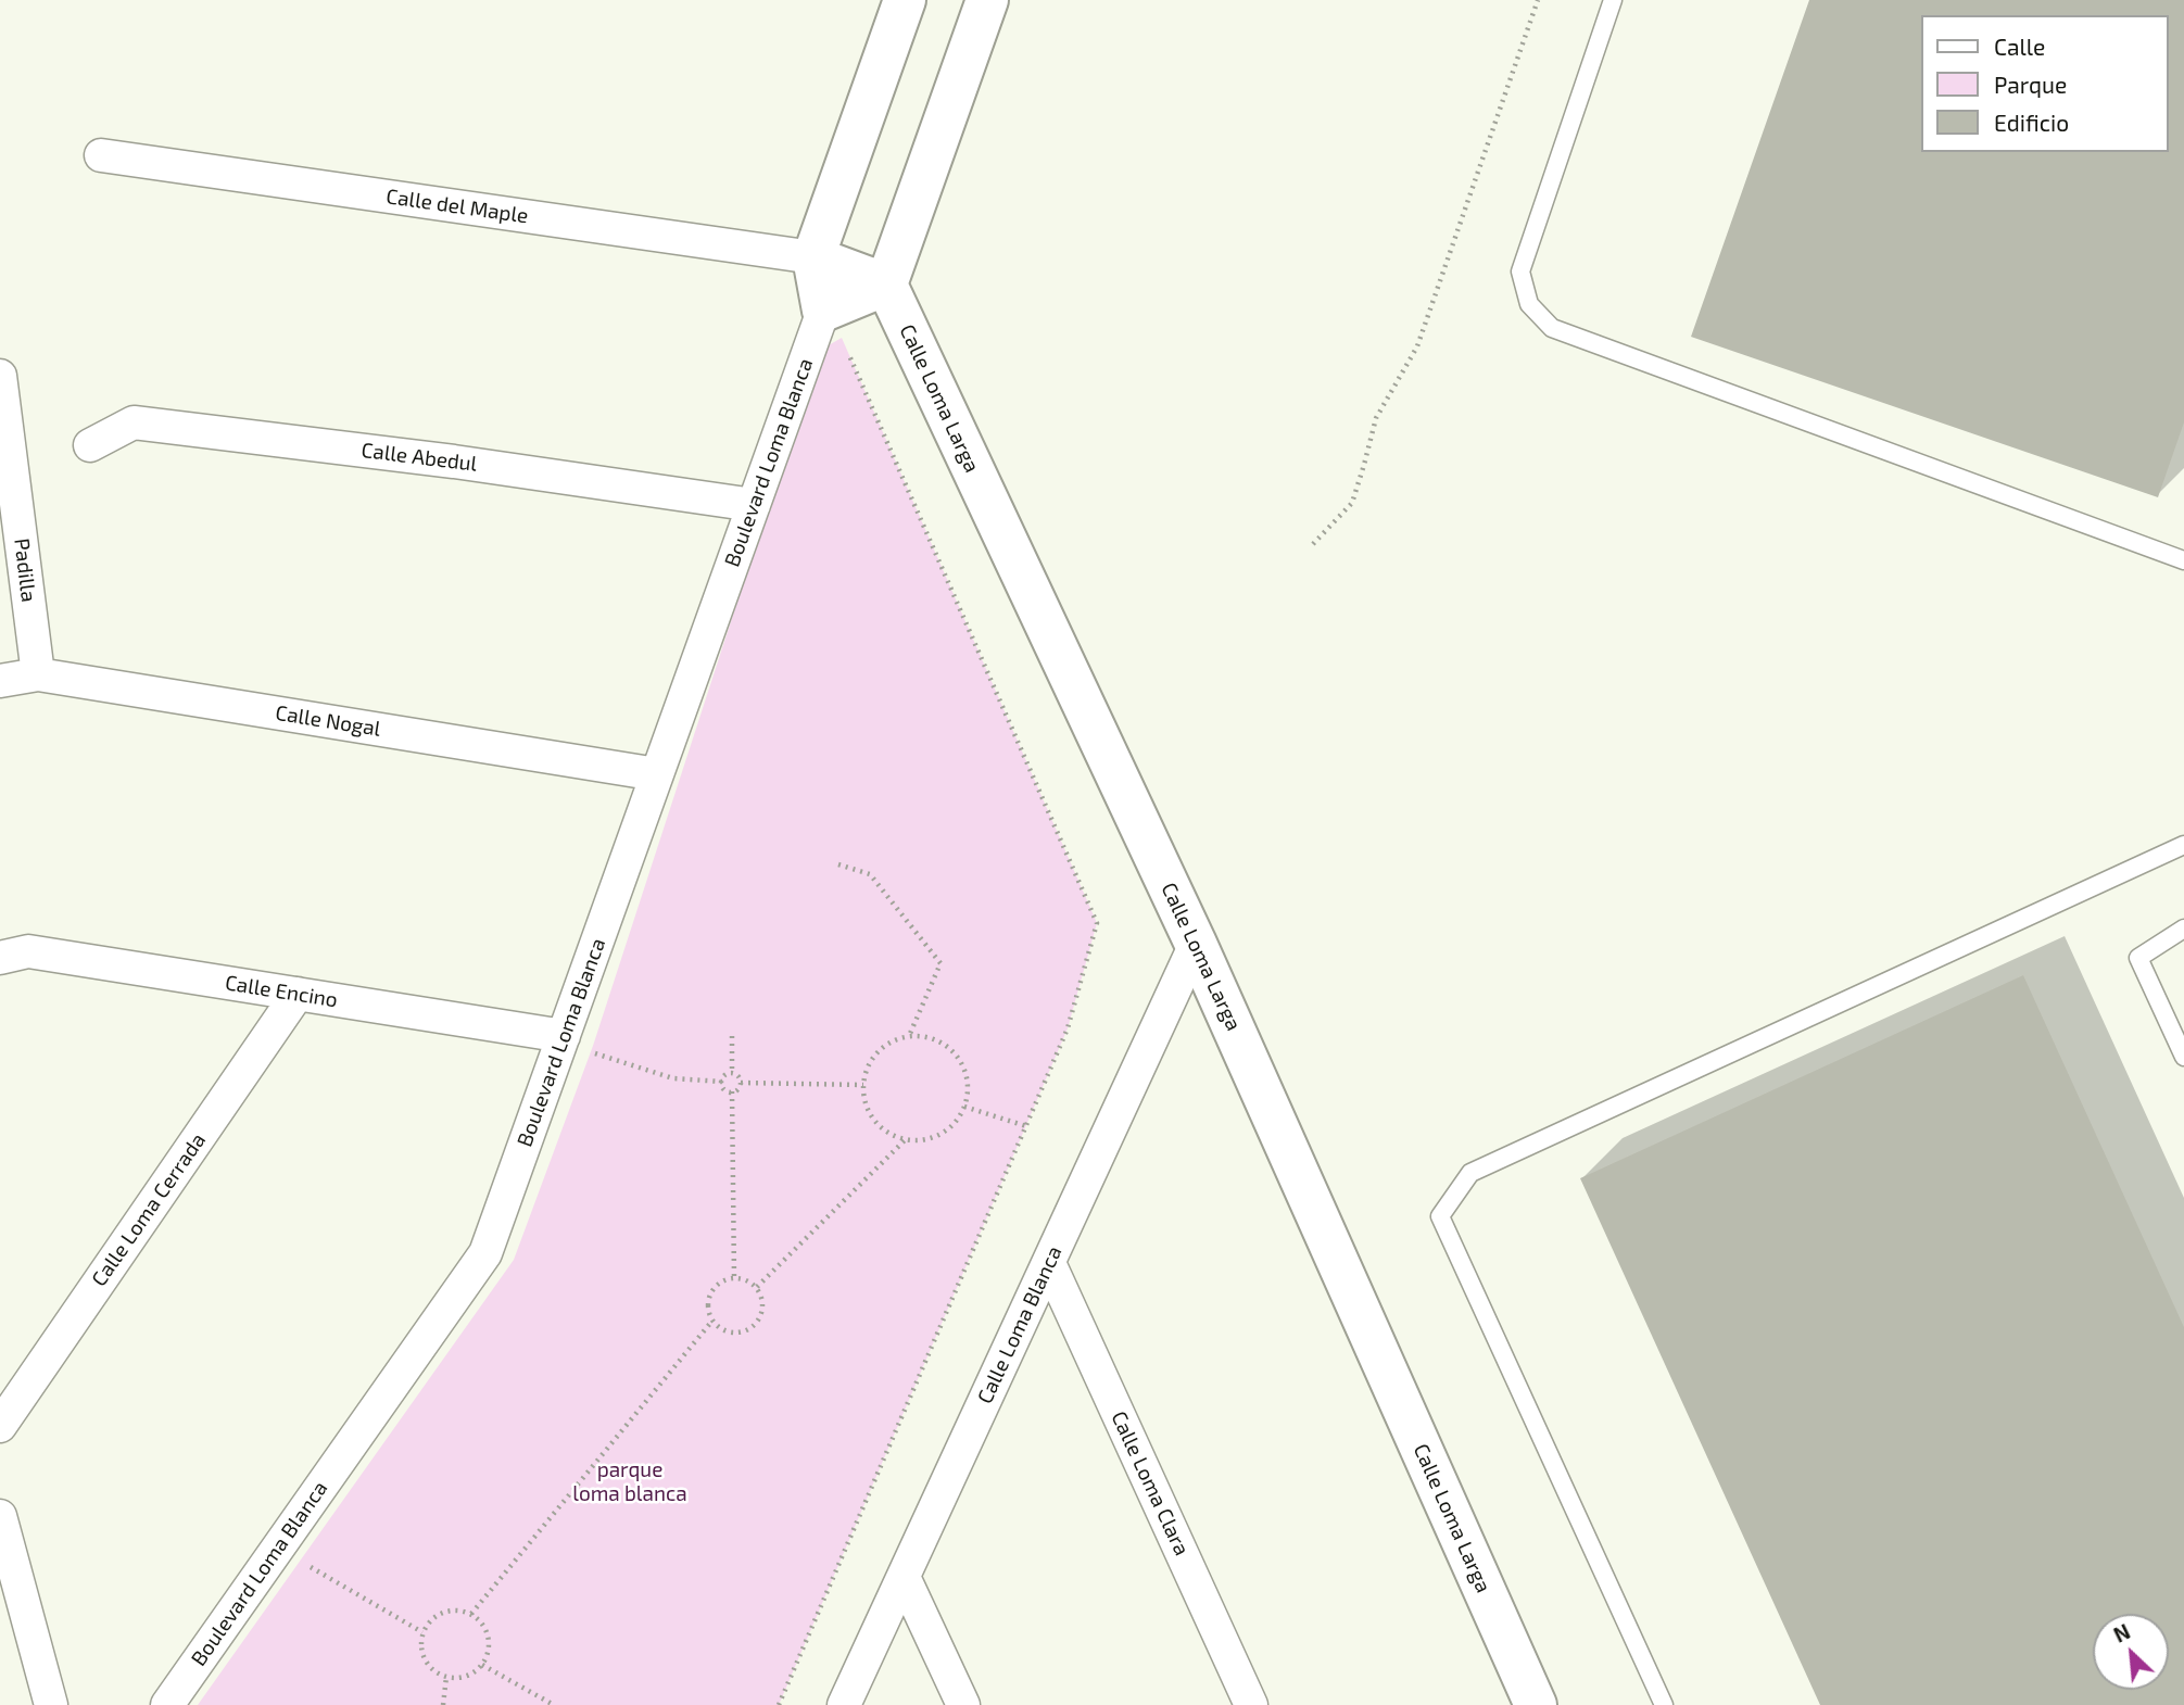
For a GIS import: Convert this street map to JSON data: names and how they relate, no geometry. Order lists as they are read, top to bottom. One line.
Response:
{"streets":{"street":["Calle del Maple","Calle Loma Larga","Calle Abedul","Boulevard Loma Blanca","Padilla","Calle Nogal","Calle Encino","Calle Loma Cerrada","Calle Loma Blanca","Calle Loma Clara"]},"crossings":[["Calle Loma Larga","Calle Loma Blanca"],["Calle Abedul","Boulevard Loma Blanca"],["Boulevard Loma Blanca","Calle Nogal"],["Boulevard Loma Blanca","Calle Encino"],["Padilla","Calle Nogal"],["Calle Encino","Calle Loma Cerrada"],["Calle Loma Blanca","Calle Loma Clara"]],"parks":["parque loma blanca"],"legend":["Calle","Parque","Edificio"],"north":"top left"}
